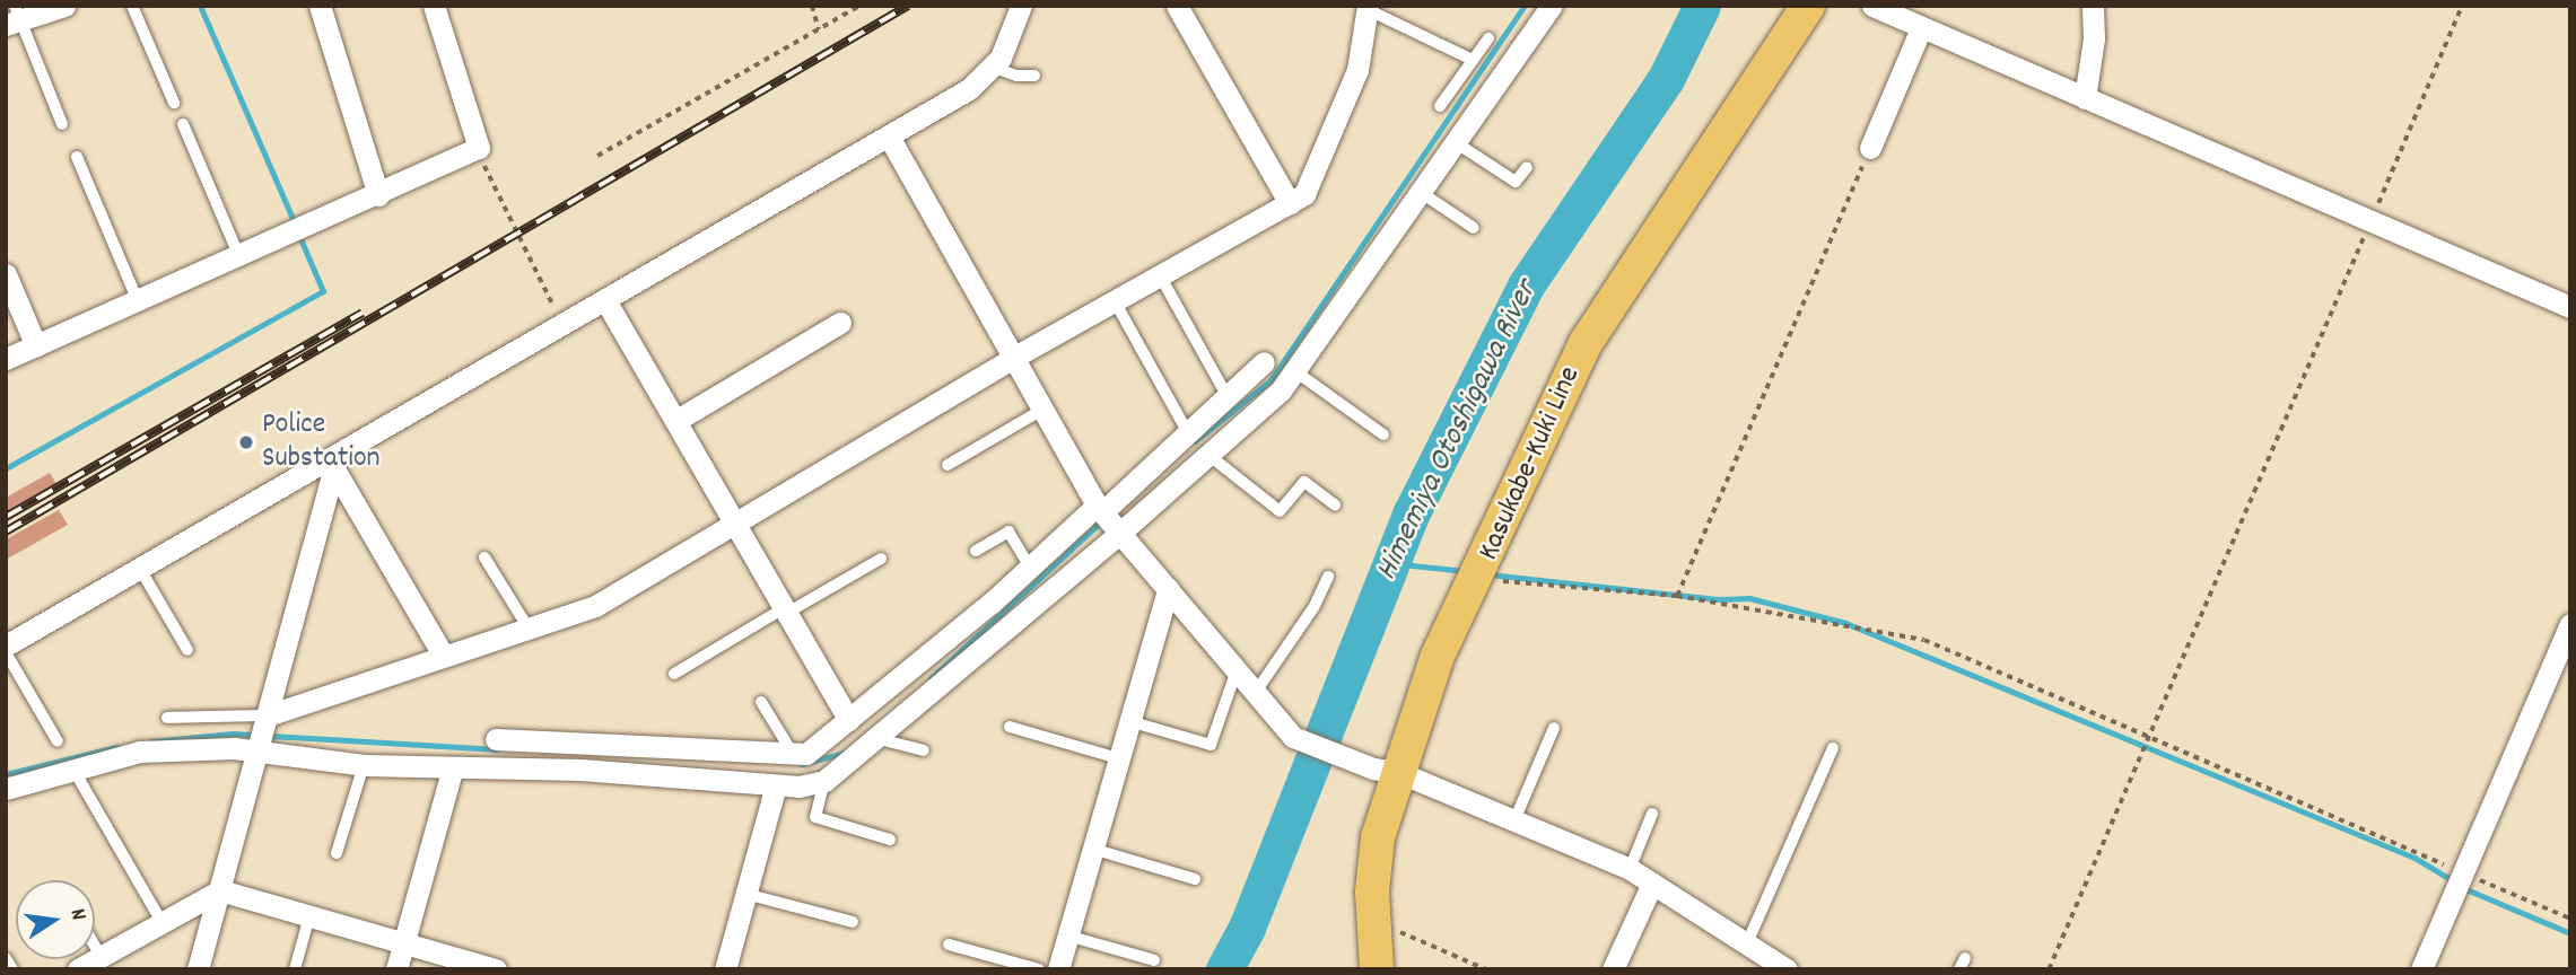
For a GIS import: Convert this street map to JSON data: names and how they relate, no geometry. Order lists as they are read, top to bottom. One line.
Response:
{"streets":{"main road":["Kasukabe-Kuki Line"]},"water":["Himemiya Otoshigawa River"],"places":["Police Substation"],"north":"right"}
